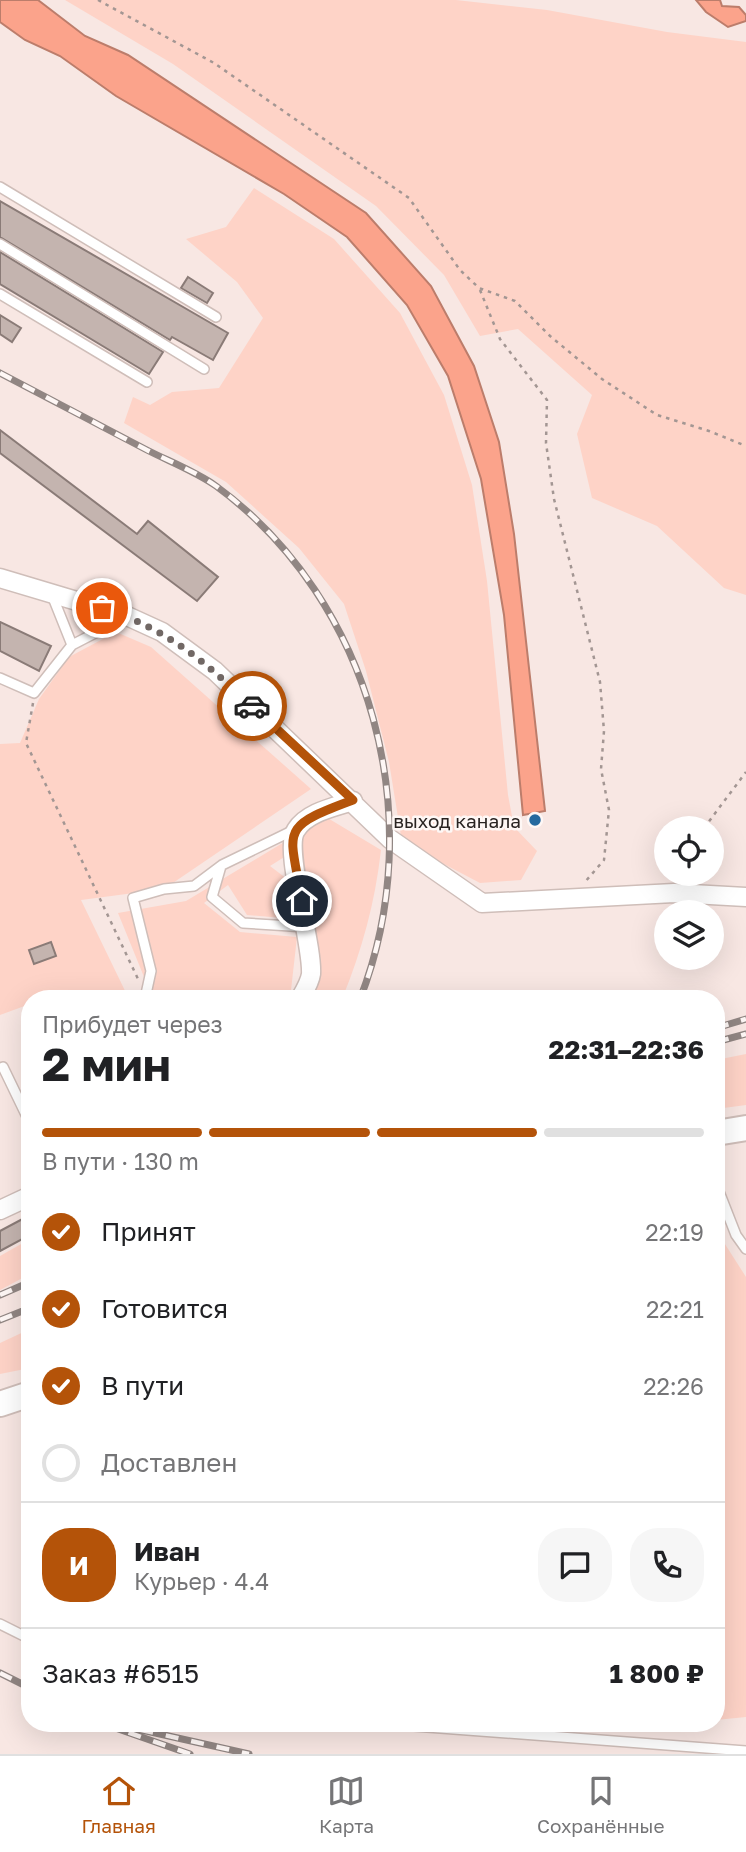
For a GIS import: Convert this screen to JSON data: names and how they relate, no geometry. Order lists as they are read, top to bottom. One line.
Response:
{"places":["выход канала"],"page":{"heading":["2 мин","Прибудет через","22:31–22:36"],"panel":["Иван","Курьер · 4.4","Заказ #6515","1 800 ₽"],"bar":"В пути · 130 m","list":[["Принят","22:19"],["Готовится","22:21"],["В пути","22:26"],"Доставлен"],"round":"И","tabs":["Главная","Карта","Сохранённые"]}}
